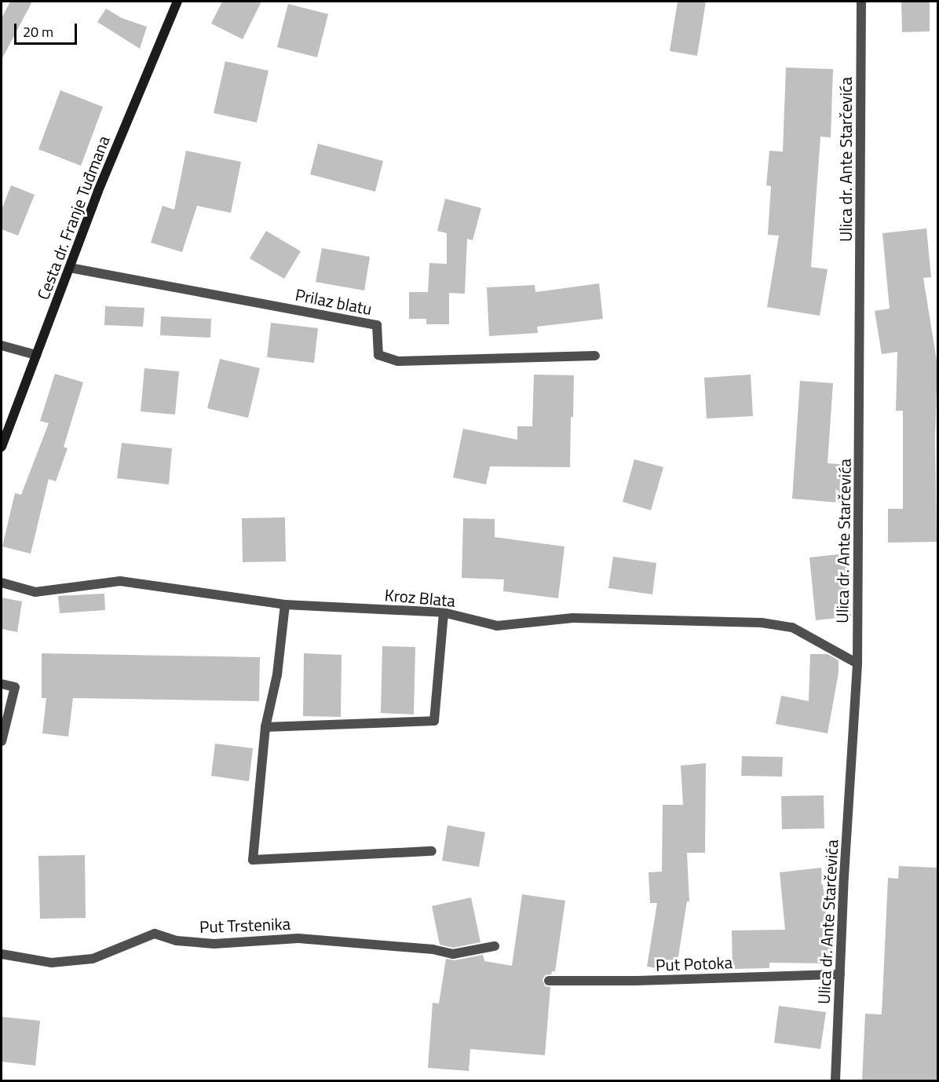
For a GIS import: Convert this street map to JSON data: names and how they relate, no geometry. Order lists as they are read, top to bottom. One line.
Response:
{"streets":{"main road":["Cesta dr. Franje Tuđmana"],"street":["Ulica dr. Ante Starčevića","Prilaz blatu","Kroz Blata","Put Trstenika","Put Potoka"]},"crossings":[["Ulica dr. Ante Starčevića","Kroz Blata"],["Ulica dr. Ante Starčevića","Put Potoka"],["Cesta dr. Franje Tuđmana","Prilaz blatu"]],"scale_bar":"20 m"}
